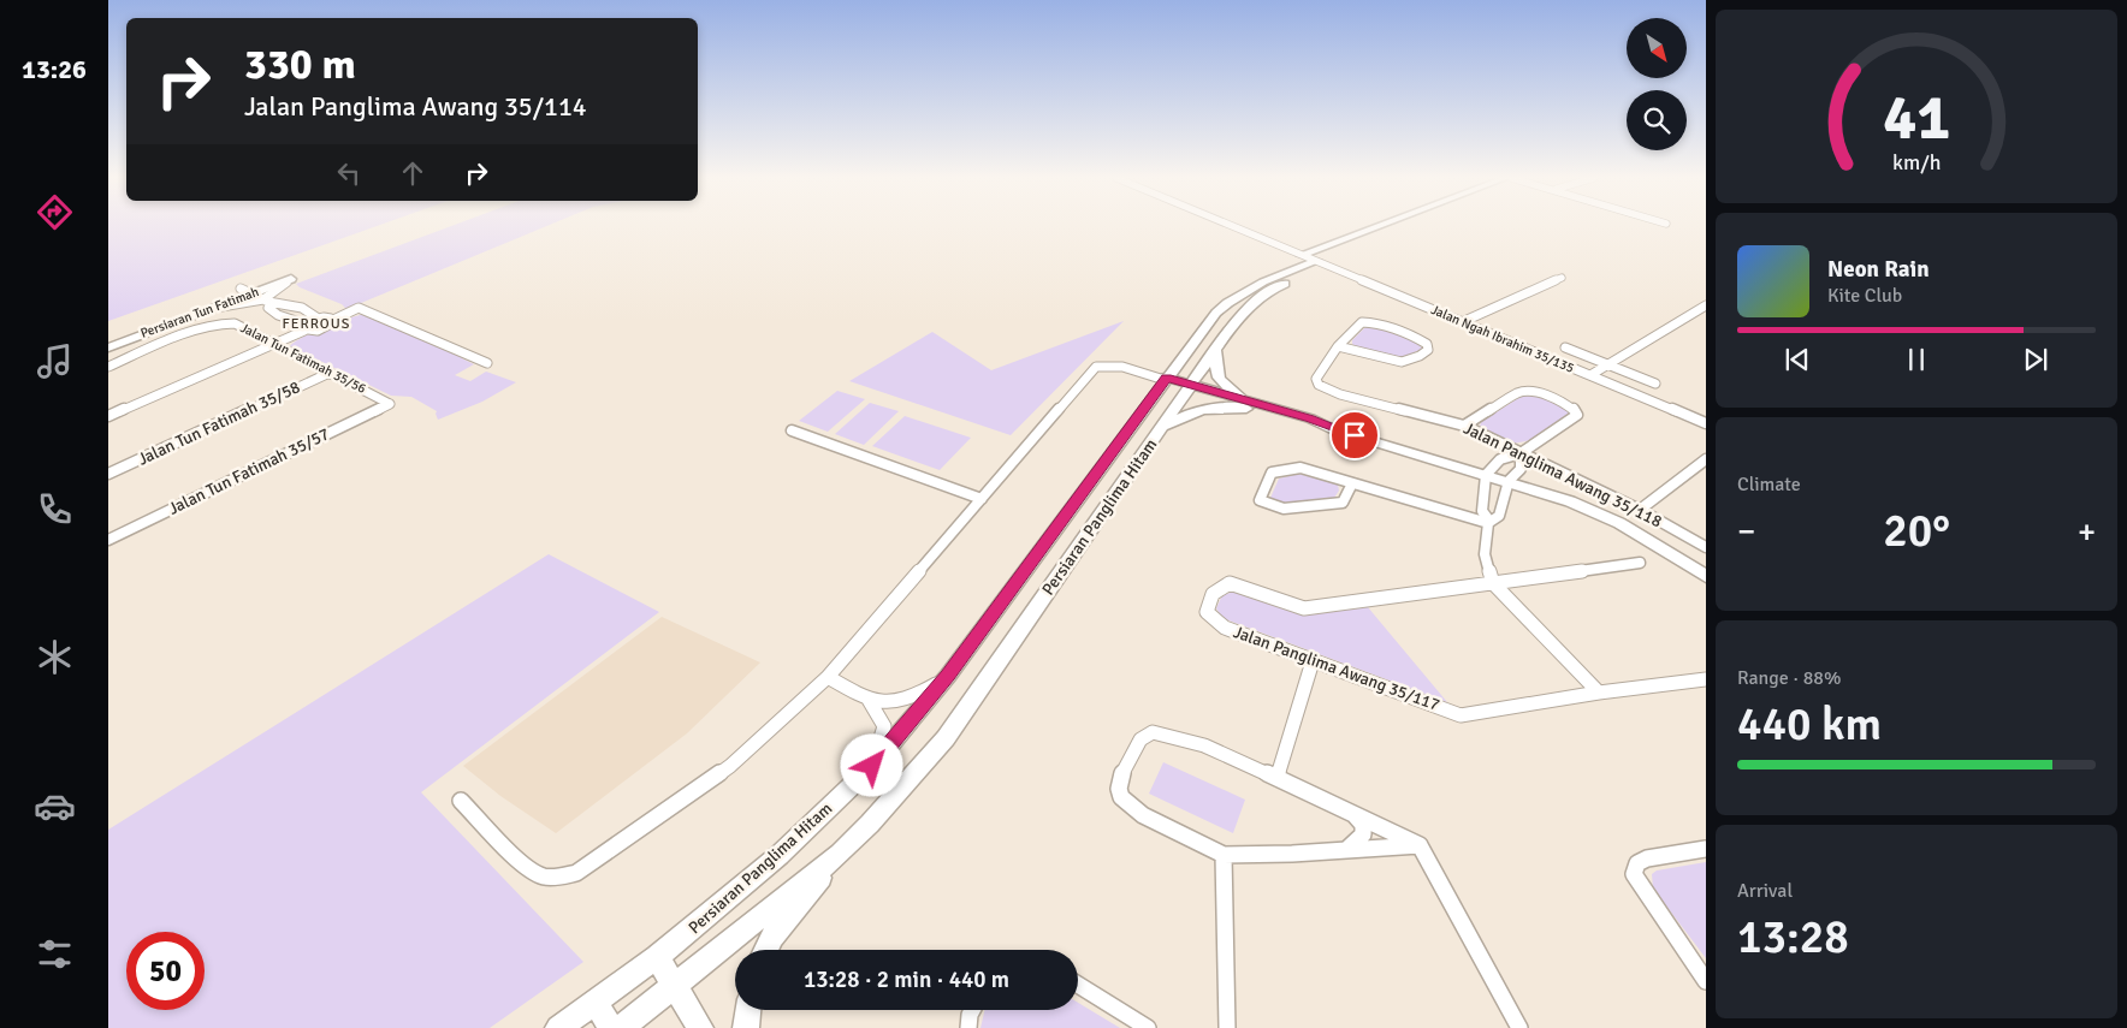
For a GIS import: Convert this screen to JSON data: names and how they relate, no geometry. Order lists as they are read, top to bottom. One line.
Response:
{"streets":{"main road":["Persiaran Tun Fatimah","Persiaran Panglima Hitam"],"street":["Jalan Ngah Ibrahim 35/135","Jalan Tun Fatimah 35/56","Jalan Tun Fatimah 35/58","Jalan Tun Fatimah 35/57","Jalan Panglima Awang 35/118","Jalan Panglima Awang 35/117"]},"crossings":[["Jalan Ngah Ibrahim 35/135","Persiaran Panglima Hitam"],["Jalan Tun Fatimah 35/56","Jalan Tun Fatimah 35/58"],["Jalan Tun Fatimah 35/56","Jalan Tun Fatimah 35/57"]],"districts":["FERROUS"],"north":"bottom right","page":{"tabs":"13:26","turn":["330 m","Jalan Panglima Awang 35/114"],"song":["Neon Rain","Kite Club"],"tile":["Climate",["Range · 88%","440 km"],["Arrival","13:28"]],"heat":["−","20°","+"],"limit":"50","trip":"13:28 · 2 min · 440 m","gauge":["41","km/h"]}}
